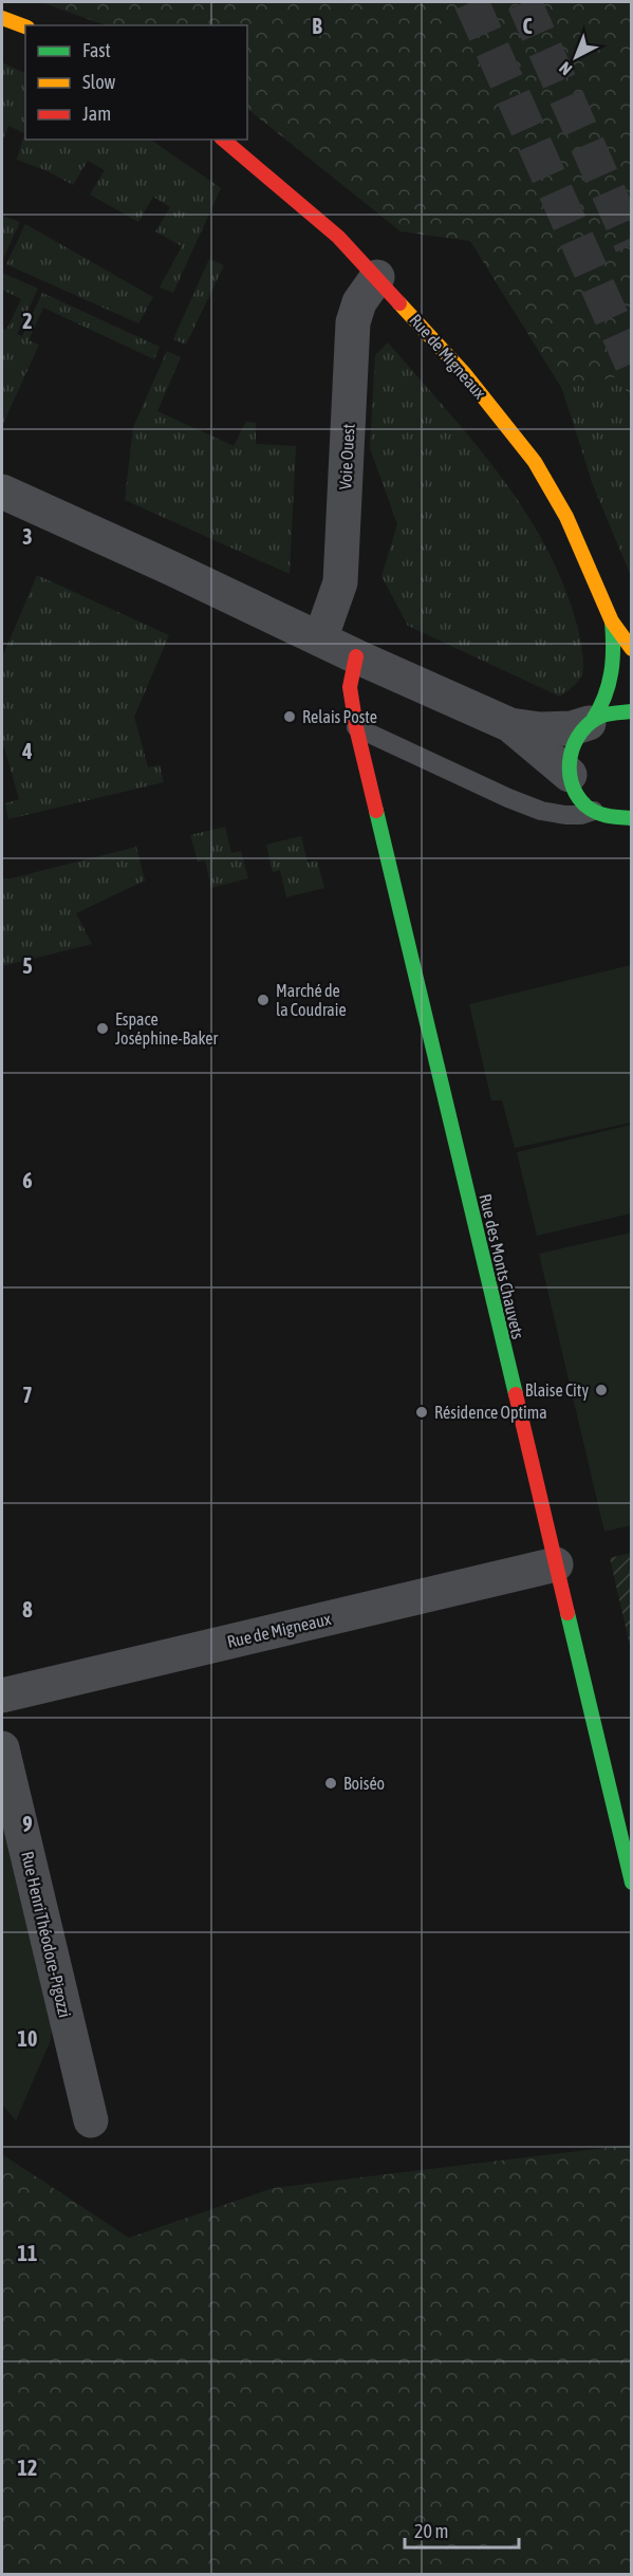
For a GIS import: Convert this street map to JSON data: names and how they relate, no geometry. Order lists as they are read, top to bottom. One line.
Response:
{"streets":{"street":["Rue de Migneaux","Voie Ouest","Rue des Monts Chauvets","Rue Henri Théodore-Pigozzi"]},"crossings":[["Rue de Migneaux","Voie Ouest"],["Rue de Migneaux","Rue des Monts Chauvets"]],"places":["Relais Poste","Marché de la Coudraie","Espace Joséphine-Baker","Blaise City","Résidence Optima","Boiséo"],"legend":["Fast","Slow","Jam"],"scale_bar":"20 m","north":"bottom left","grid":{"columns":["B","C"],"rows":["2","3","4","5","6","7","8","9","10","11","12"]}}
